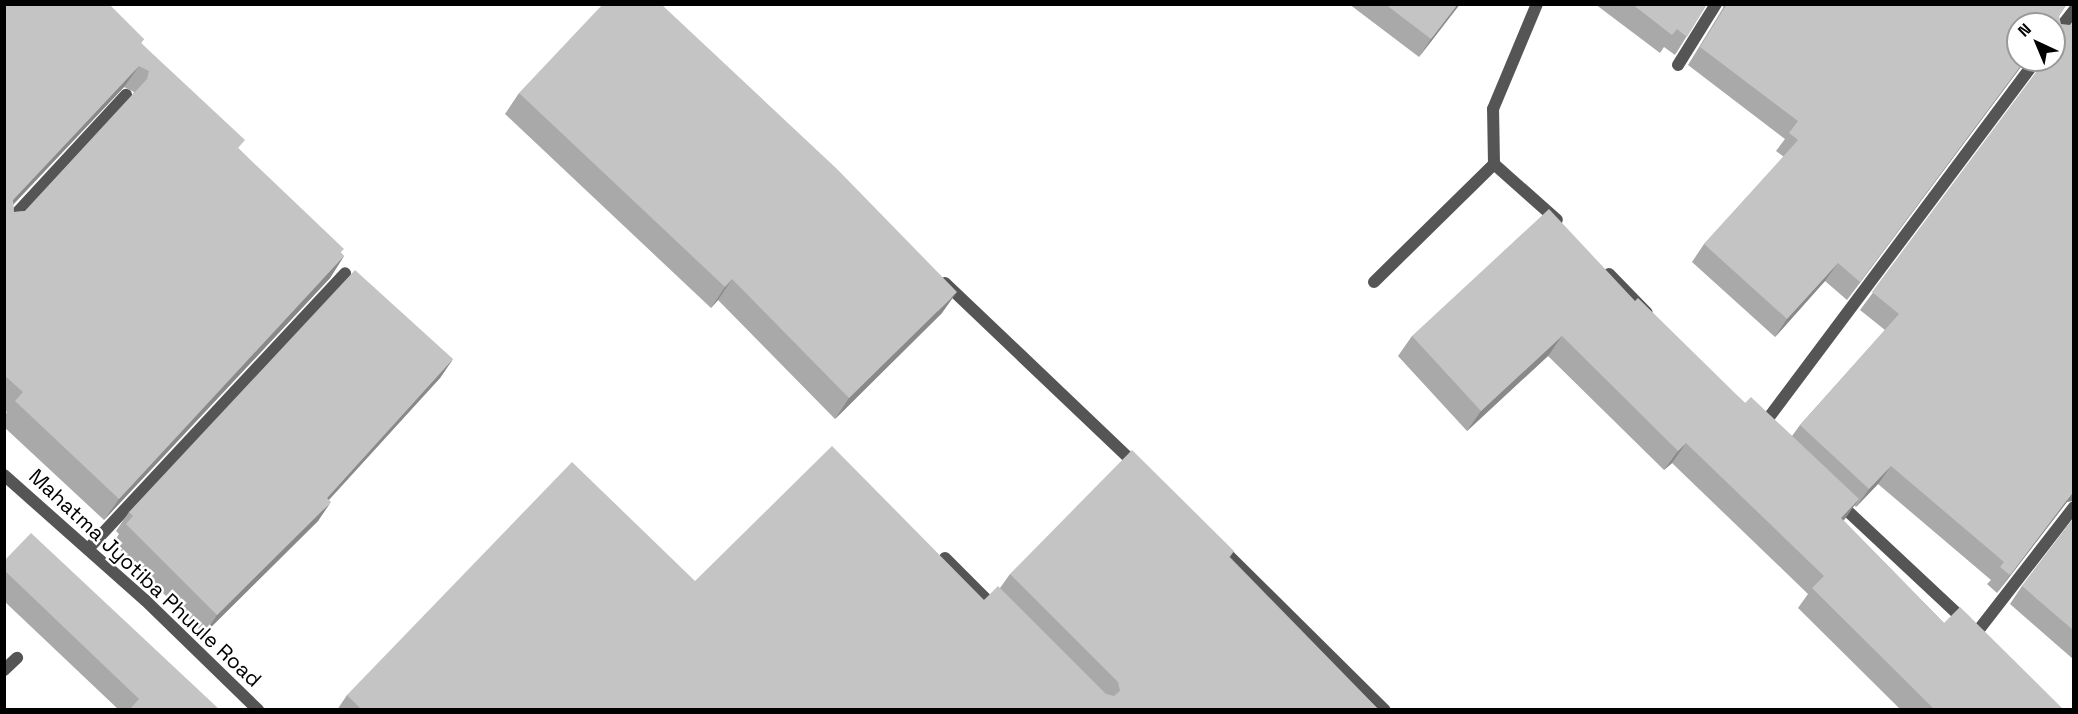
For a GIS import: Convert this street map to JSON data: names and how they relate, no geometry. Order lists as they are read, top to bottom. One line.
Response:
{"streets":{"street":["Mahatma Jyotiba Phuule Road"]},"north":"top left"}
